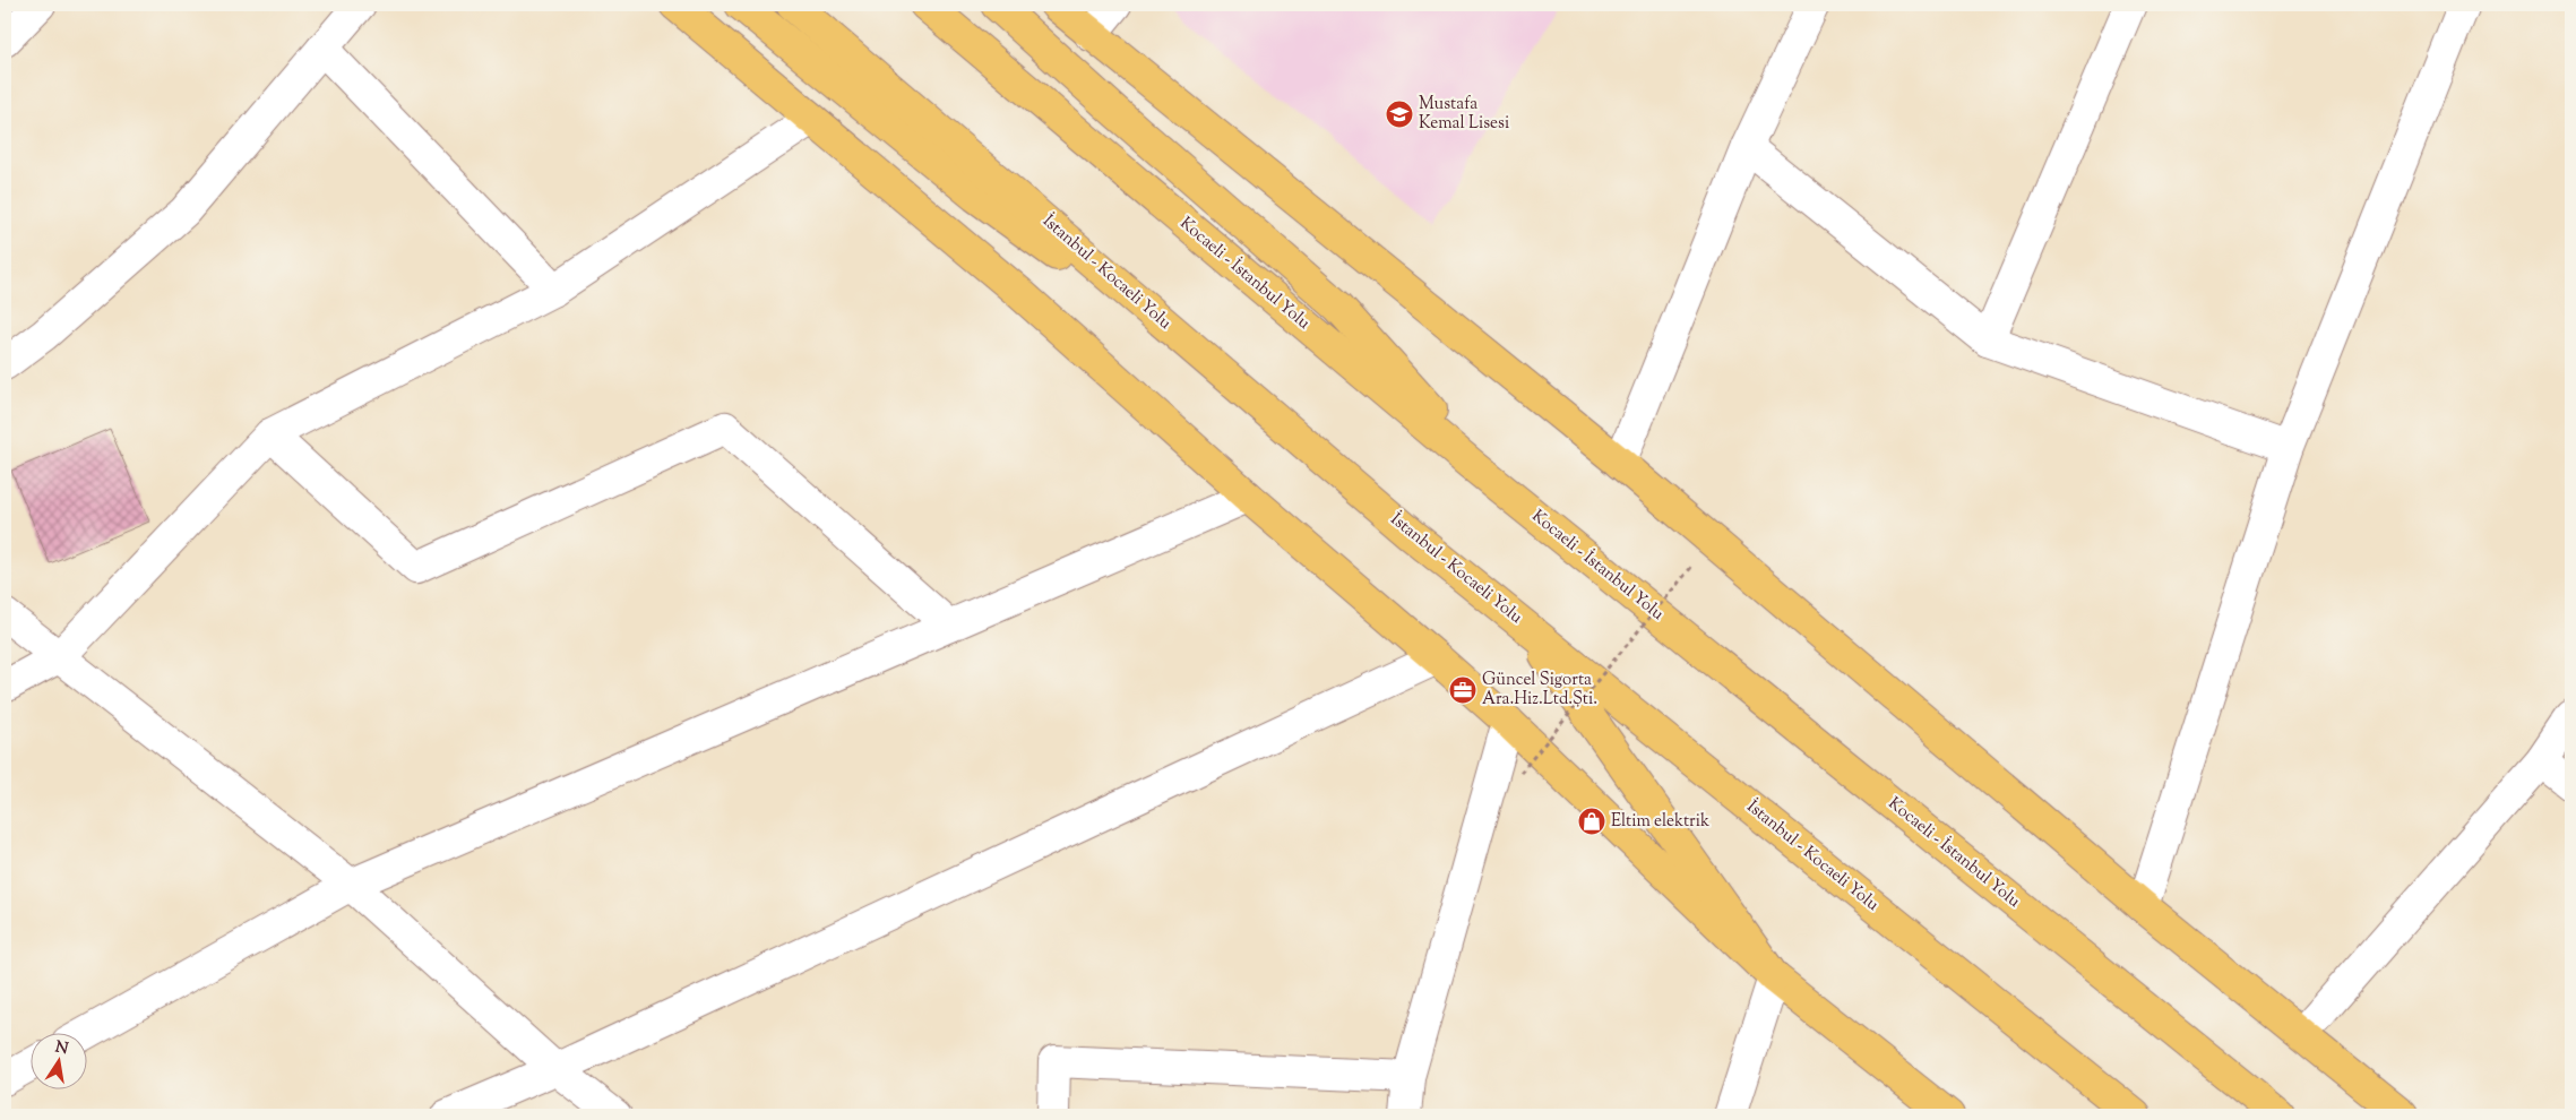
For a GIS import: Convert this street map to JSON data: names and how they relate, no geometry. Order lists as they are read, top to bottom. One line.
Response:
{"streets":{"main road":["İstanbul - Kocaeli Yolu","Kocaeli - İstanbul Yolu"]},"places":{"school or university":["Mustafa Kemal Lisesi"],"office":["Güncel Sigorta Ara.Hiz.Ltd.Şti."],"shop":["Eltim elektrik"]},"north":"top"}
